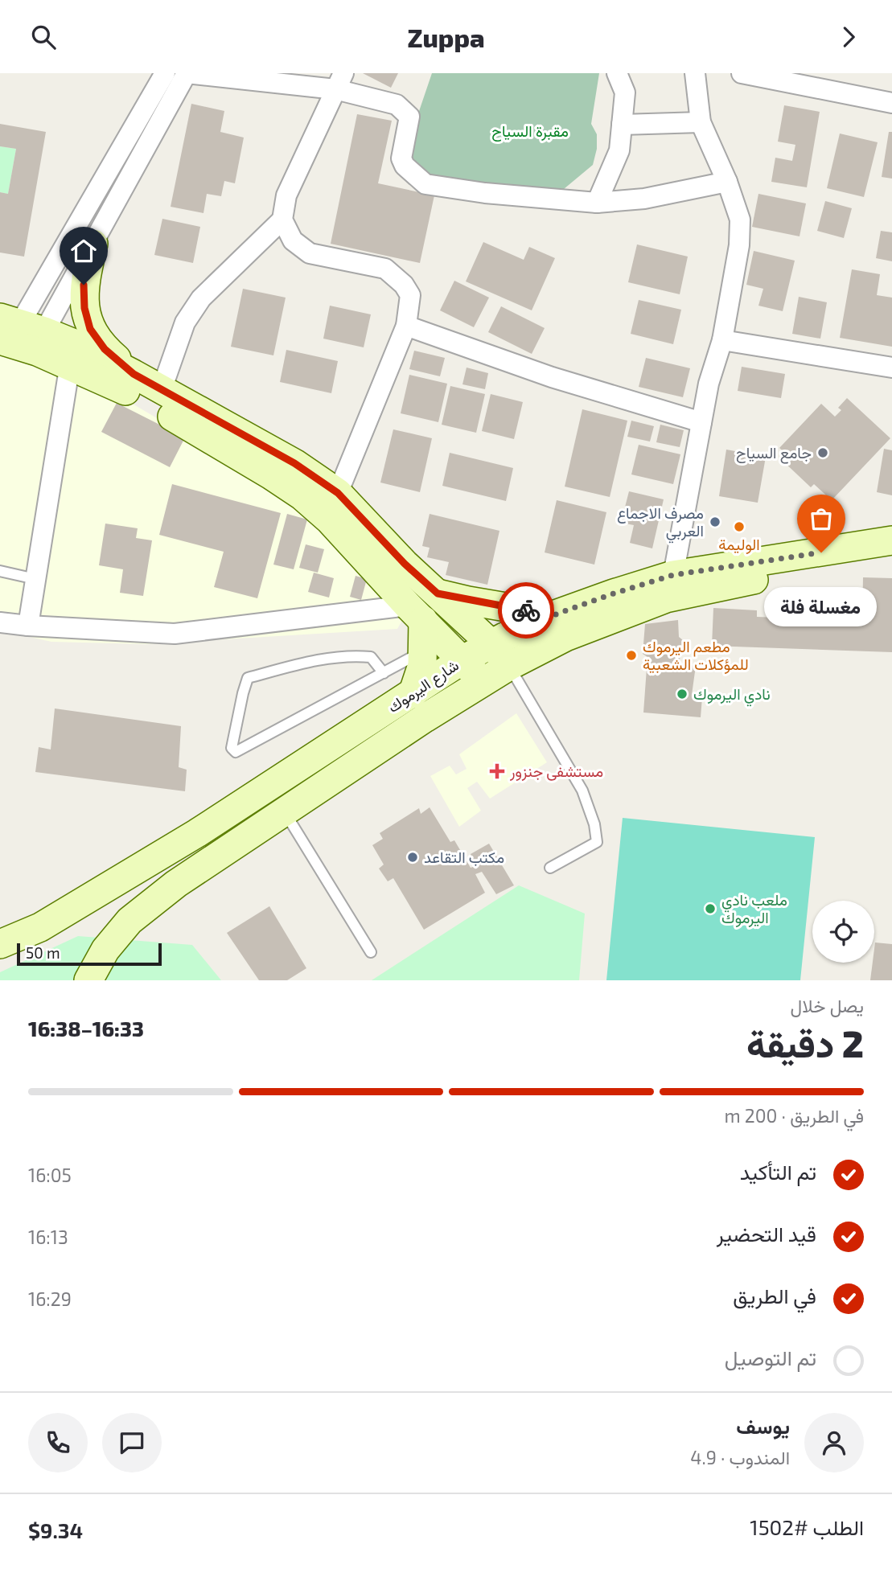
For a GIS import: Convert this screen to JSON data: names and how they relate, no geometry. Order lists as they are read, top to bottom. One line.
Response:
{"streets":{"main road":["شارع اليرموك"]},"parks":["مقبرة السياح"],"places":{"other":["جامع السياح","مصرف الاجماع العربي","الوليمة","مغسلة فلة","مطعم اليرموك للمؤكلات الشعبية","نادي اليرموك","مكتب التقاعد","ملعب نادي اليرموك"],"health":["مستشفى جنزور"]},"scale_bar":"50 m","page":{"header":"Zuppa","bubble":"مغسلة فلة","scale":"50 m","heading":["2 دقيقة","يصل خلال","16:33–16:38"],"panel":["يوسف","المندوب · 4.9","الطلب #1502","$9.34"],"bar":"في الطريق · 200 m","list":[["تم التأكيد","16:05"],["قيد التحضير","16:13"],["في الطريق","16:29"],"تم التوصيل"]}}
